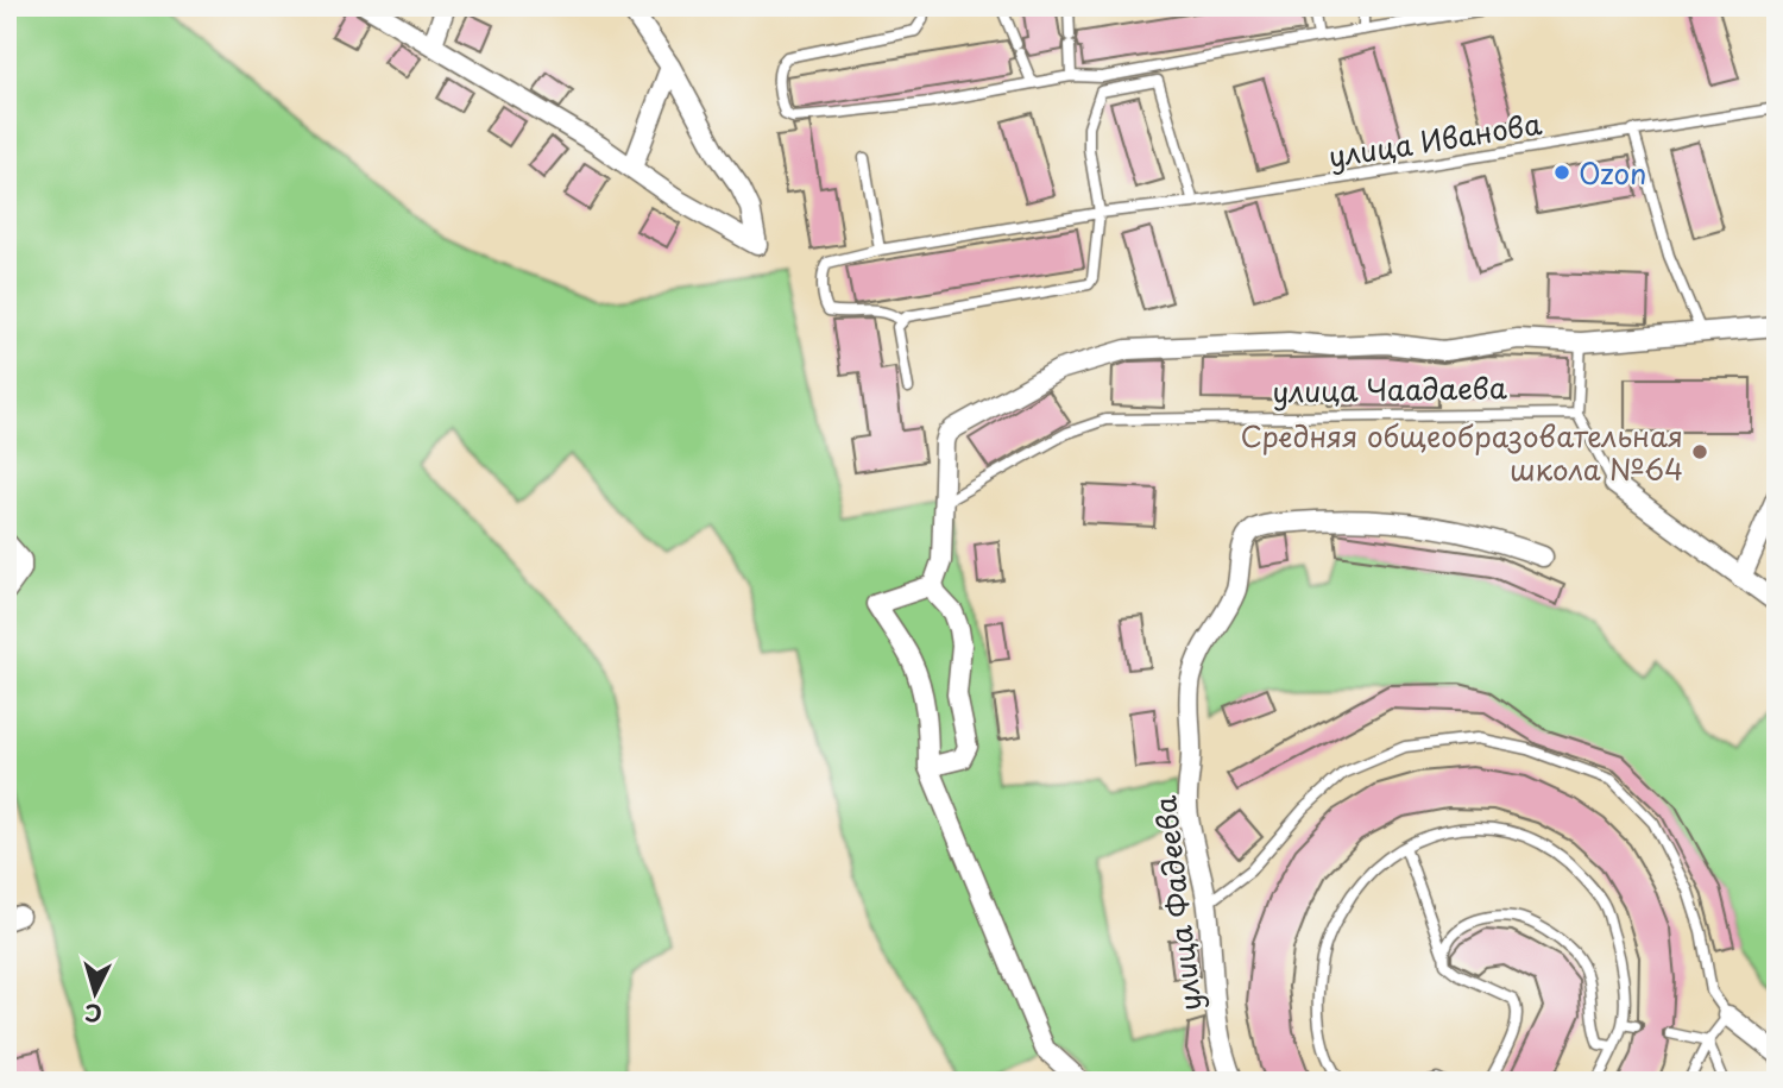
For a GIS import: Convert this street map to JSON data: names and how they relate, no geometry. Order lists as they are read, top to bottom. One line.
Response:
{"streets":{"street":["улица Фадеева"],"lane":["улица Иванова","улица Чаадаева"]},"places":["Ozon","Средняя общеобразовательная школа №64"],"north":"bottom"}
